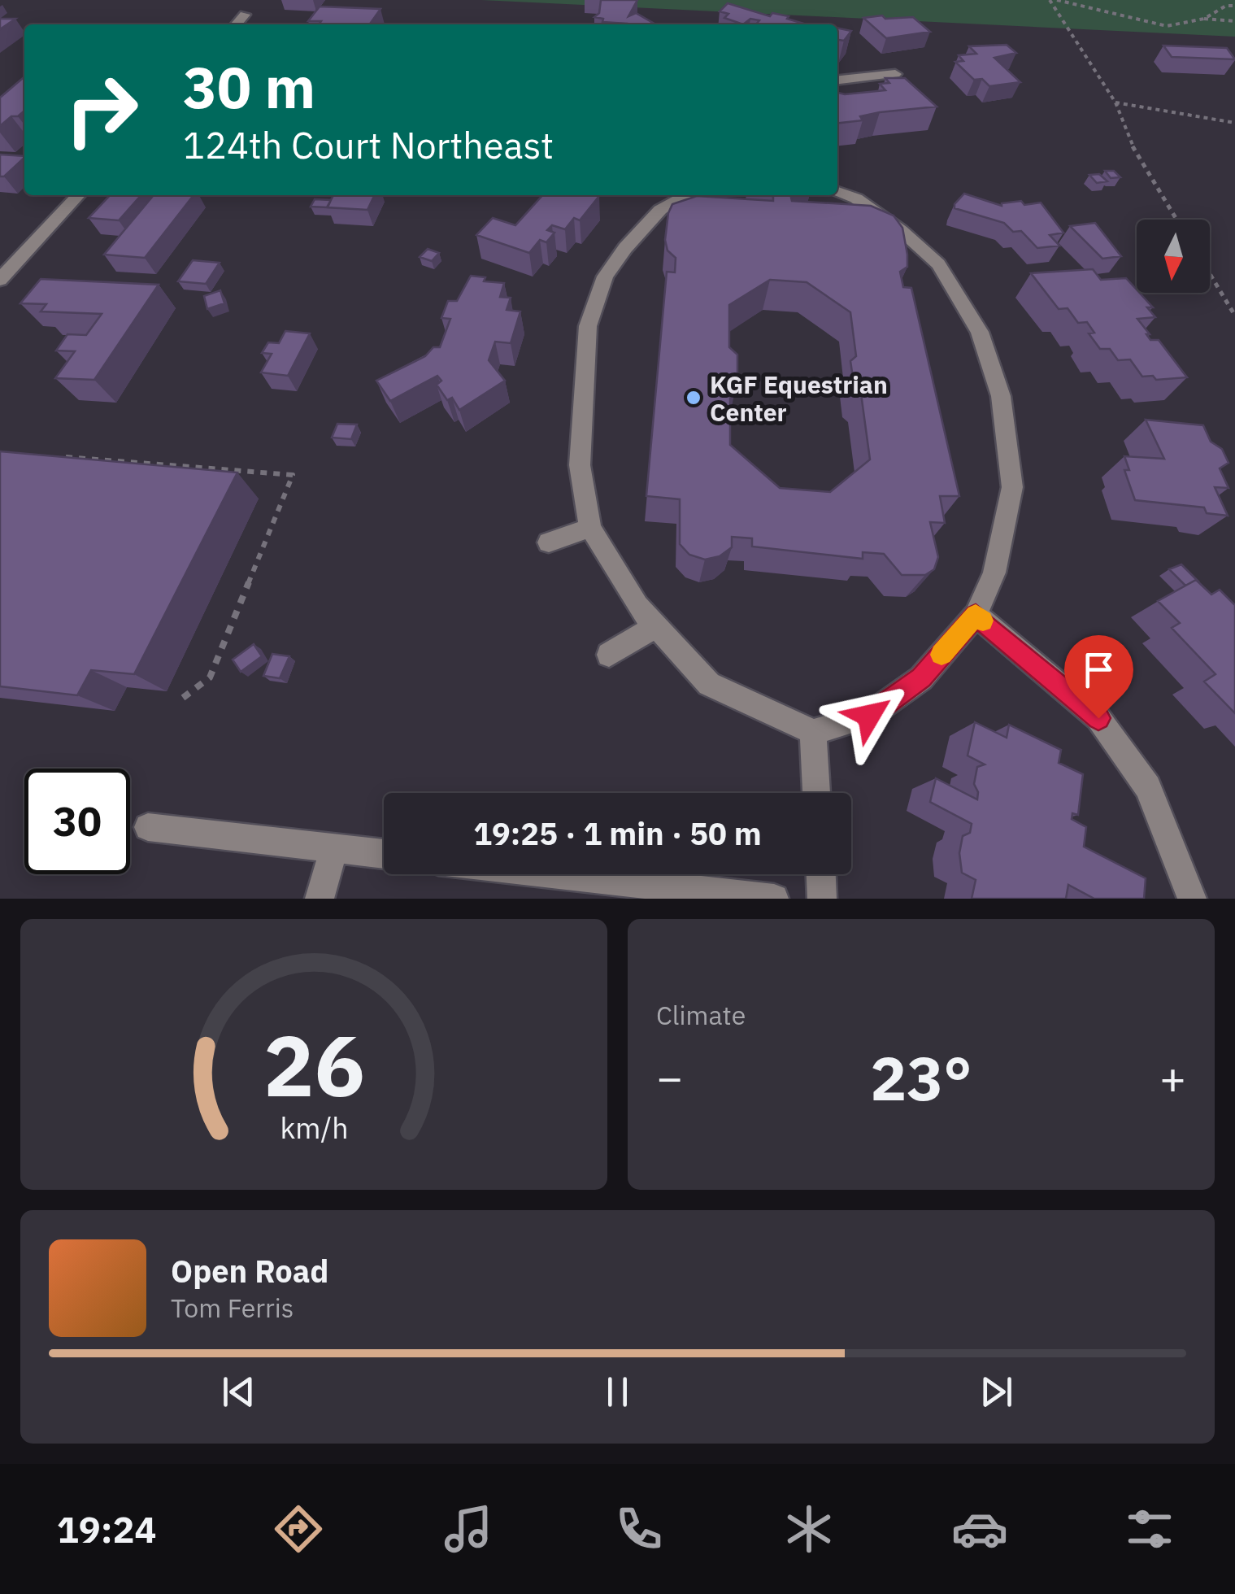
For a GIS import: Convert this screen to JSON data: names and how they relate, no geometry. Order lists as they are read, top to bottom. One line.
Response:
{"places":["KGF Equestrian Center"],"north":"bottom","page":{"turn":["30 m","124th Court Northeast"],"limit":"30","trip":"19:25 · 1 min · 50 m","tile":"Climate","heat":["−","23°","+"],"song":["Open Road","Tom Ferris"],"tabs":"19:24","gauge":["26","km/h"]}}
